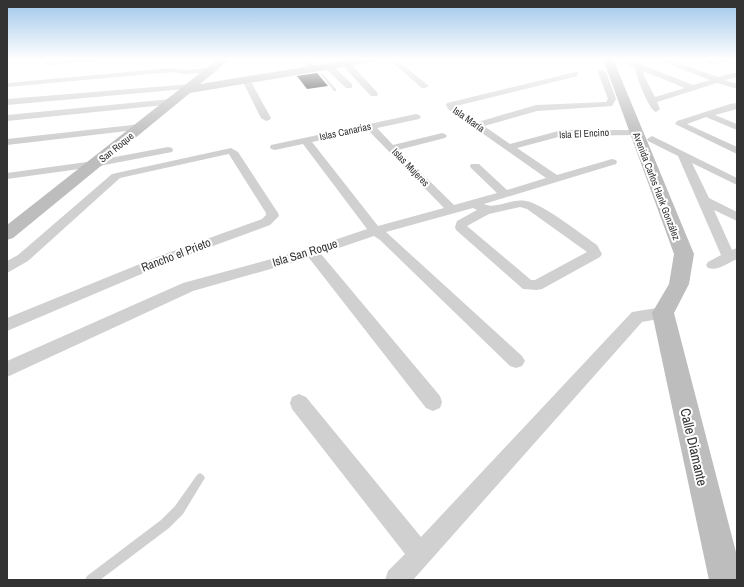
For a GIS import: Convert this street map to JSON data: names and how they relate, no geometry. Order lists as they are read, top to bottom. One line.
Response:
{"streets":{"main road":["San Roque","Avenida Carlos Hank González","Calle Diamante"],"street":["Isla María","Islas Canarias","Isla El Encino","Islas Mujeres","Isla San Roque","Rancho el Prieto"]},"crossings":[["Isla María","Isla El Encino"],["Isla María","Isla San Roque"],["Islas Canarias","Islas Mujeres"],["Isla El Encino","Avenida Carlos Hank González"],["Islas Mujeres","Isla San Roque"],["Avenida Carlos Hank González","Calle Diamante"]]}
